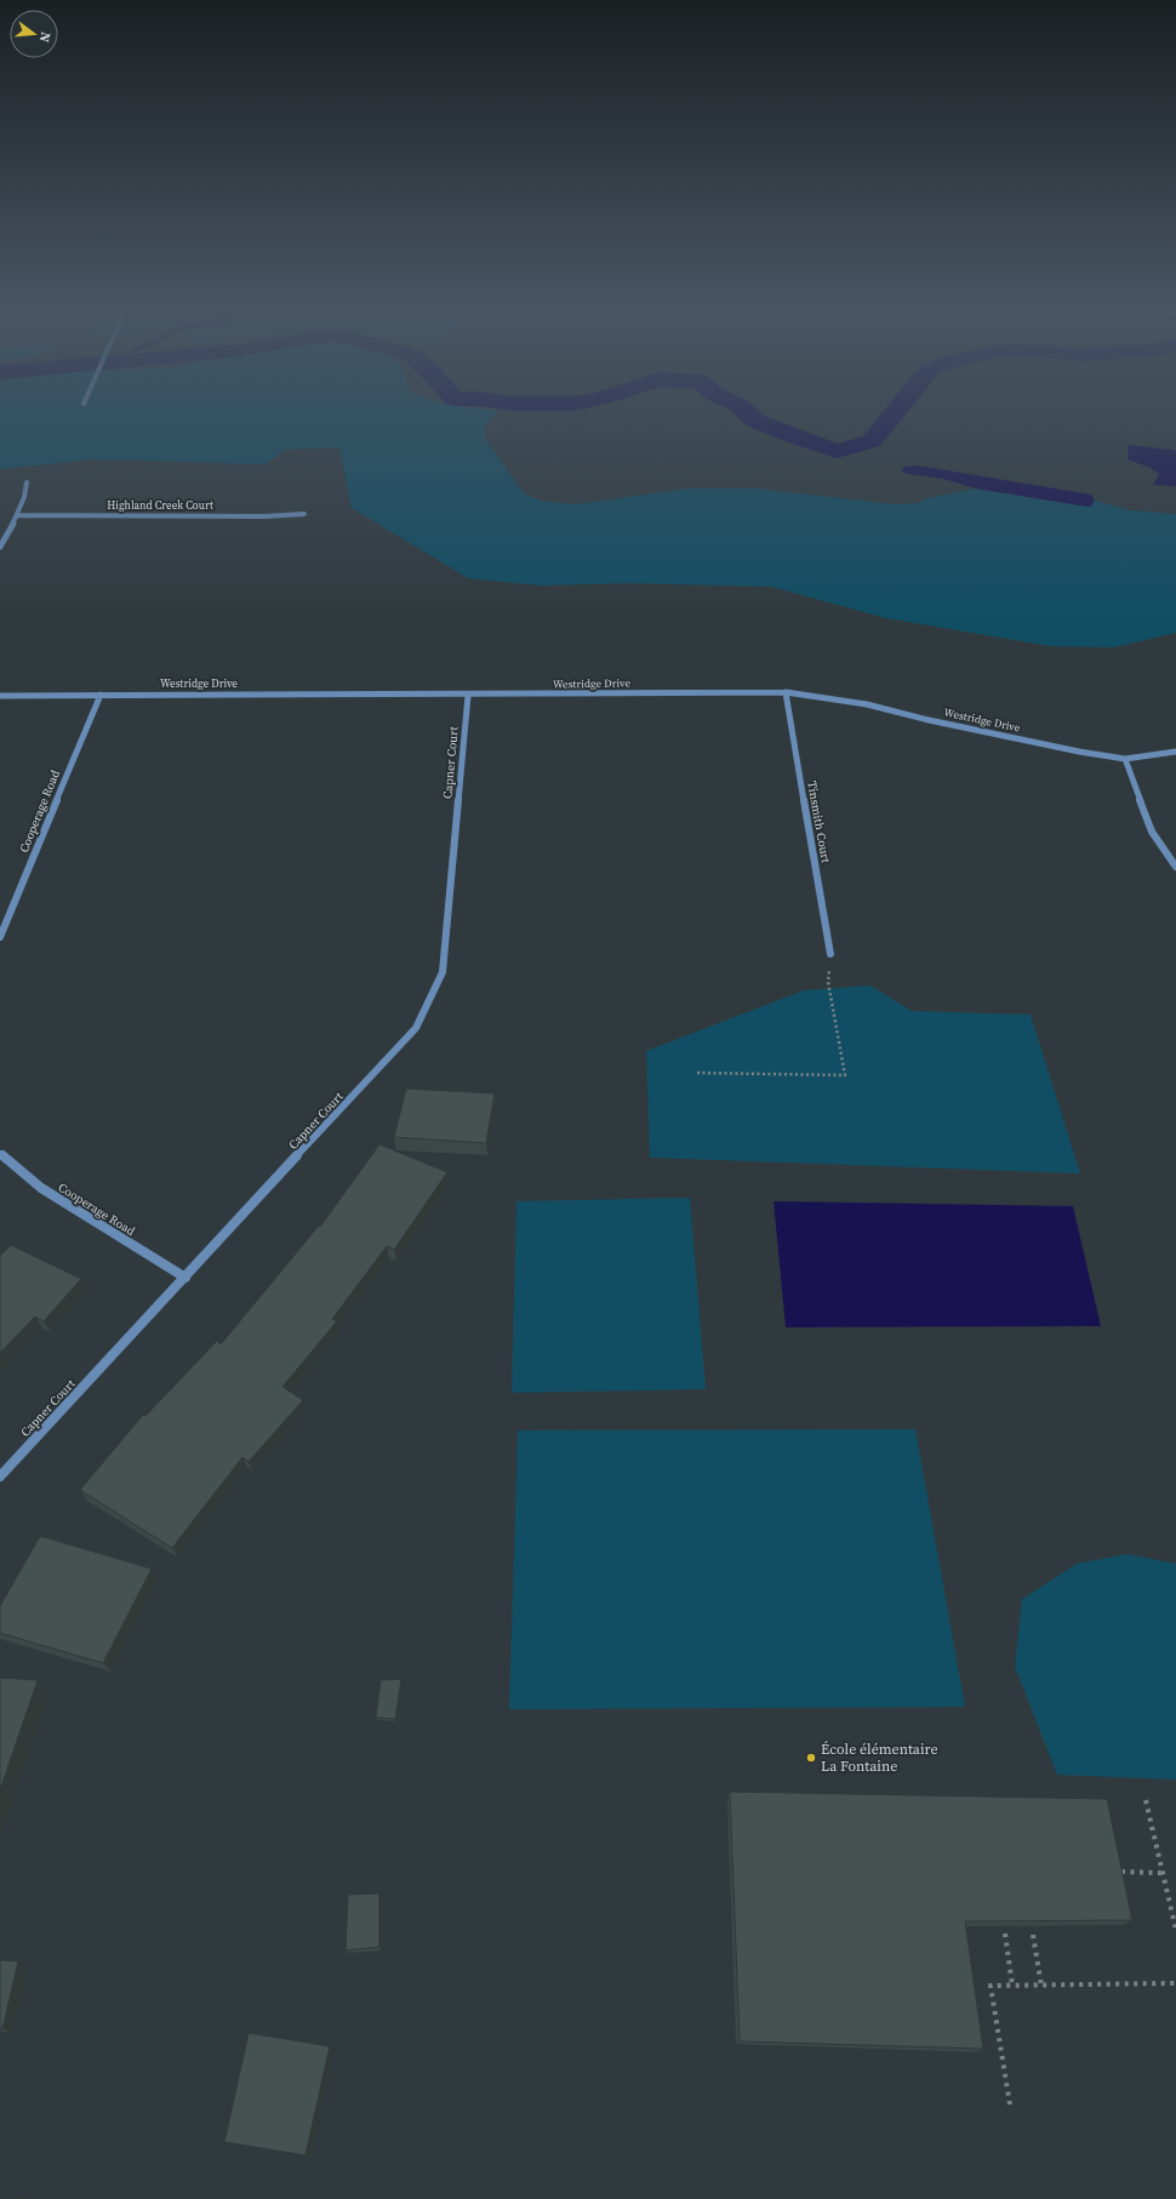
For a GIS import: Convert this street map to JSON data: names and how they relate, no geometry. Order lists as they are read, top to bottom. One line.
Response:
{"streets":{"street":["Highland Creek Court","Westridge Drive","Capner Court","Cooperage Road","Tinsmith Court"]},"crossings":[["Westridge Drive","Capner Court"],["Westridge Drive","Cooperage Road"],["Westridge Drive","Tinsmith Court"],["Capner Court","Cooperage Road"]],"places":["École élémentaire La Fontaine"],"north":"right"}
